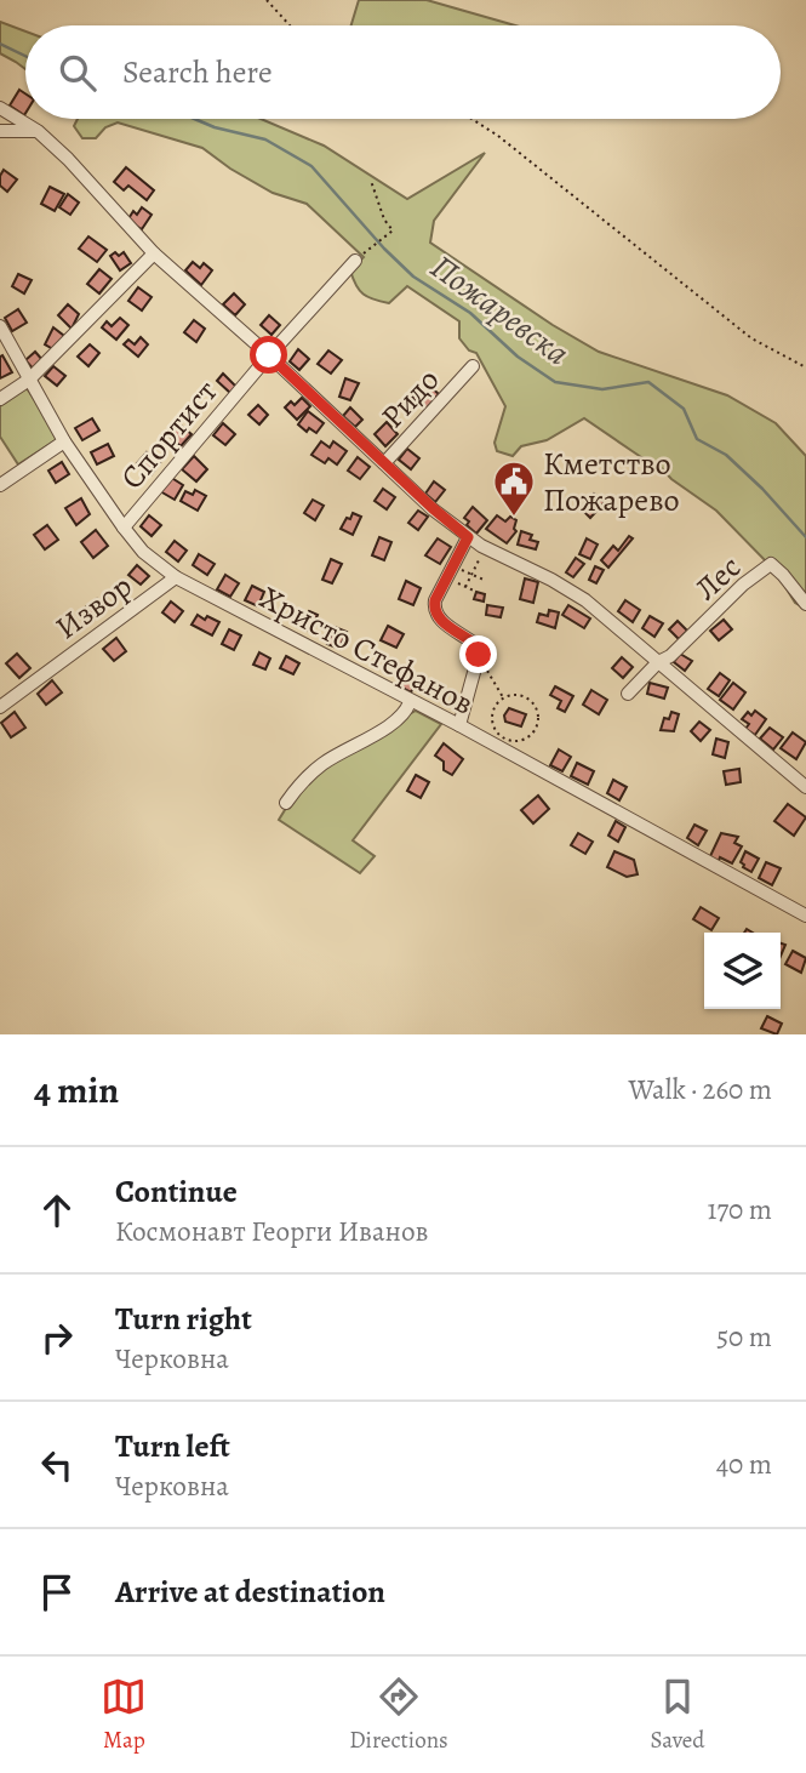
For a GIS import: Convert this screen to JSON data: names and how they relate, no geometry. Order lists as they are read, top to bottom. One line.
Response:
{"streets":{"street":["Ридо","Спортист","Лес","Извор","Христо Стефанов"]},"crossings":[["Спортист","Христо Стефанов"],["Извор","Христо Стефанов"]],"water":["Пожаревска"],"places":{"public building":["Кметство Пожарево"]},"page":{"search":"Search here","heading":["4 min","Walk · 260 m"],"list":[["Continue","Космонавт Георги Иванов","170 m"],["Turn right","Черковна","50 m"],["Turn left","Черковна","40 m"],"Arrive at destination"],"nav":["Map","Directions","Saved"]}}
